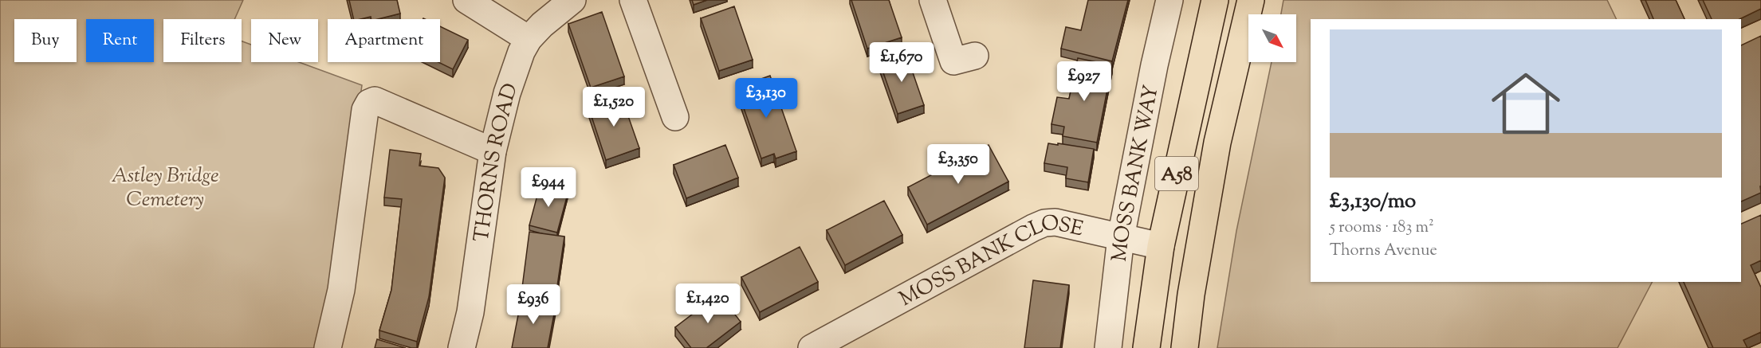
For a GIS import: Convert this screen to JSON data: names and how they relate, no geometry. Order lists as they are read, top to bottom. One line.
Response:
{"streets":{"highway":["MOSS BANK WAY","A58"],"street":["THORNS ROAD","MOSS BANK CLOSE"]},"crossings":[["MOSS BANK WAY","MOSS BANK CLOSE"]],"parks":["Astley Bridge Cemetery"],"north":"bottom right","page":{"chip":["Buy","Rent","Filters","New","Apartment"],"list":[{"name":"£3,130/mo","note":"5 rooms · 183 m² · Thorns Avenue"}],"price":["£1,670","£927","£3,130","£1,520","£3,350","£944","£1,420","£936"]}}
